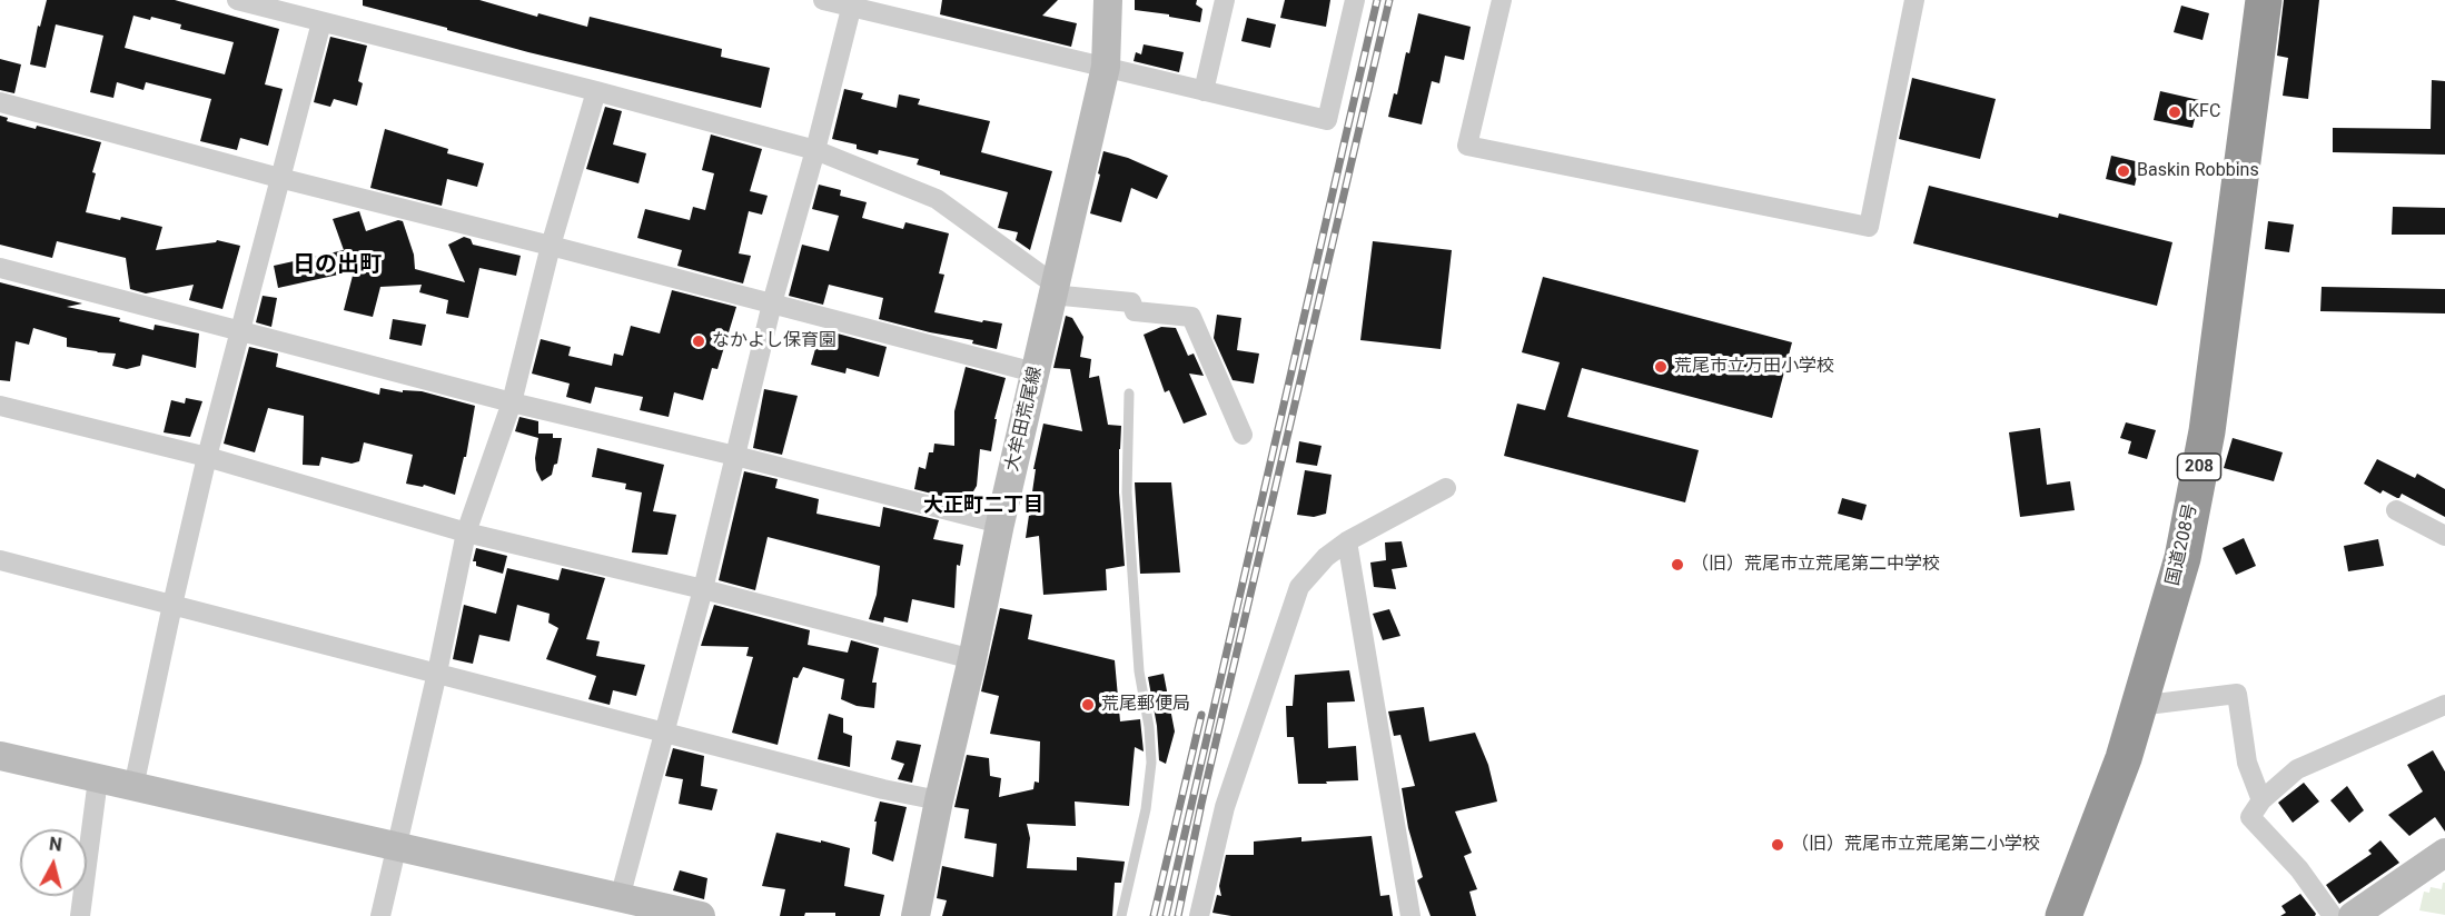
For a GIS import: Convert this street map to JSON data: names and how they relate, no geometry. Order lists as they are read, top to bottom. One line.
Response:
{"streets":{"highway":["208","国道208号"],"main road":["大牟田荒尾線"]},"districts":["日の出町","大正町二丁目"],"places":["KFC","Baskin Robbins","なかよし保育園","荒尾市立万田小学校","（旧）荒尾市立荒尾第二中学校","荒尾郵便局","（旧）荒尾市立荒尾第二小学校"],"north":"top"}
